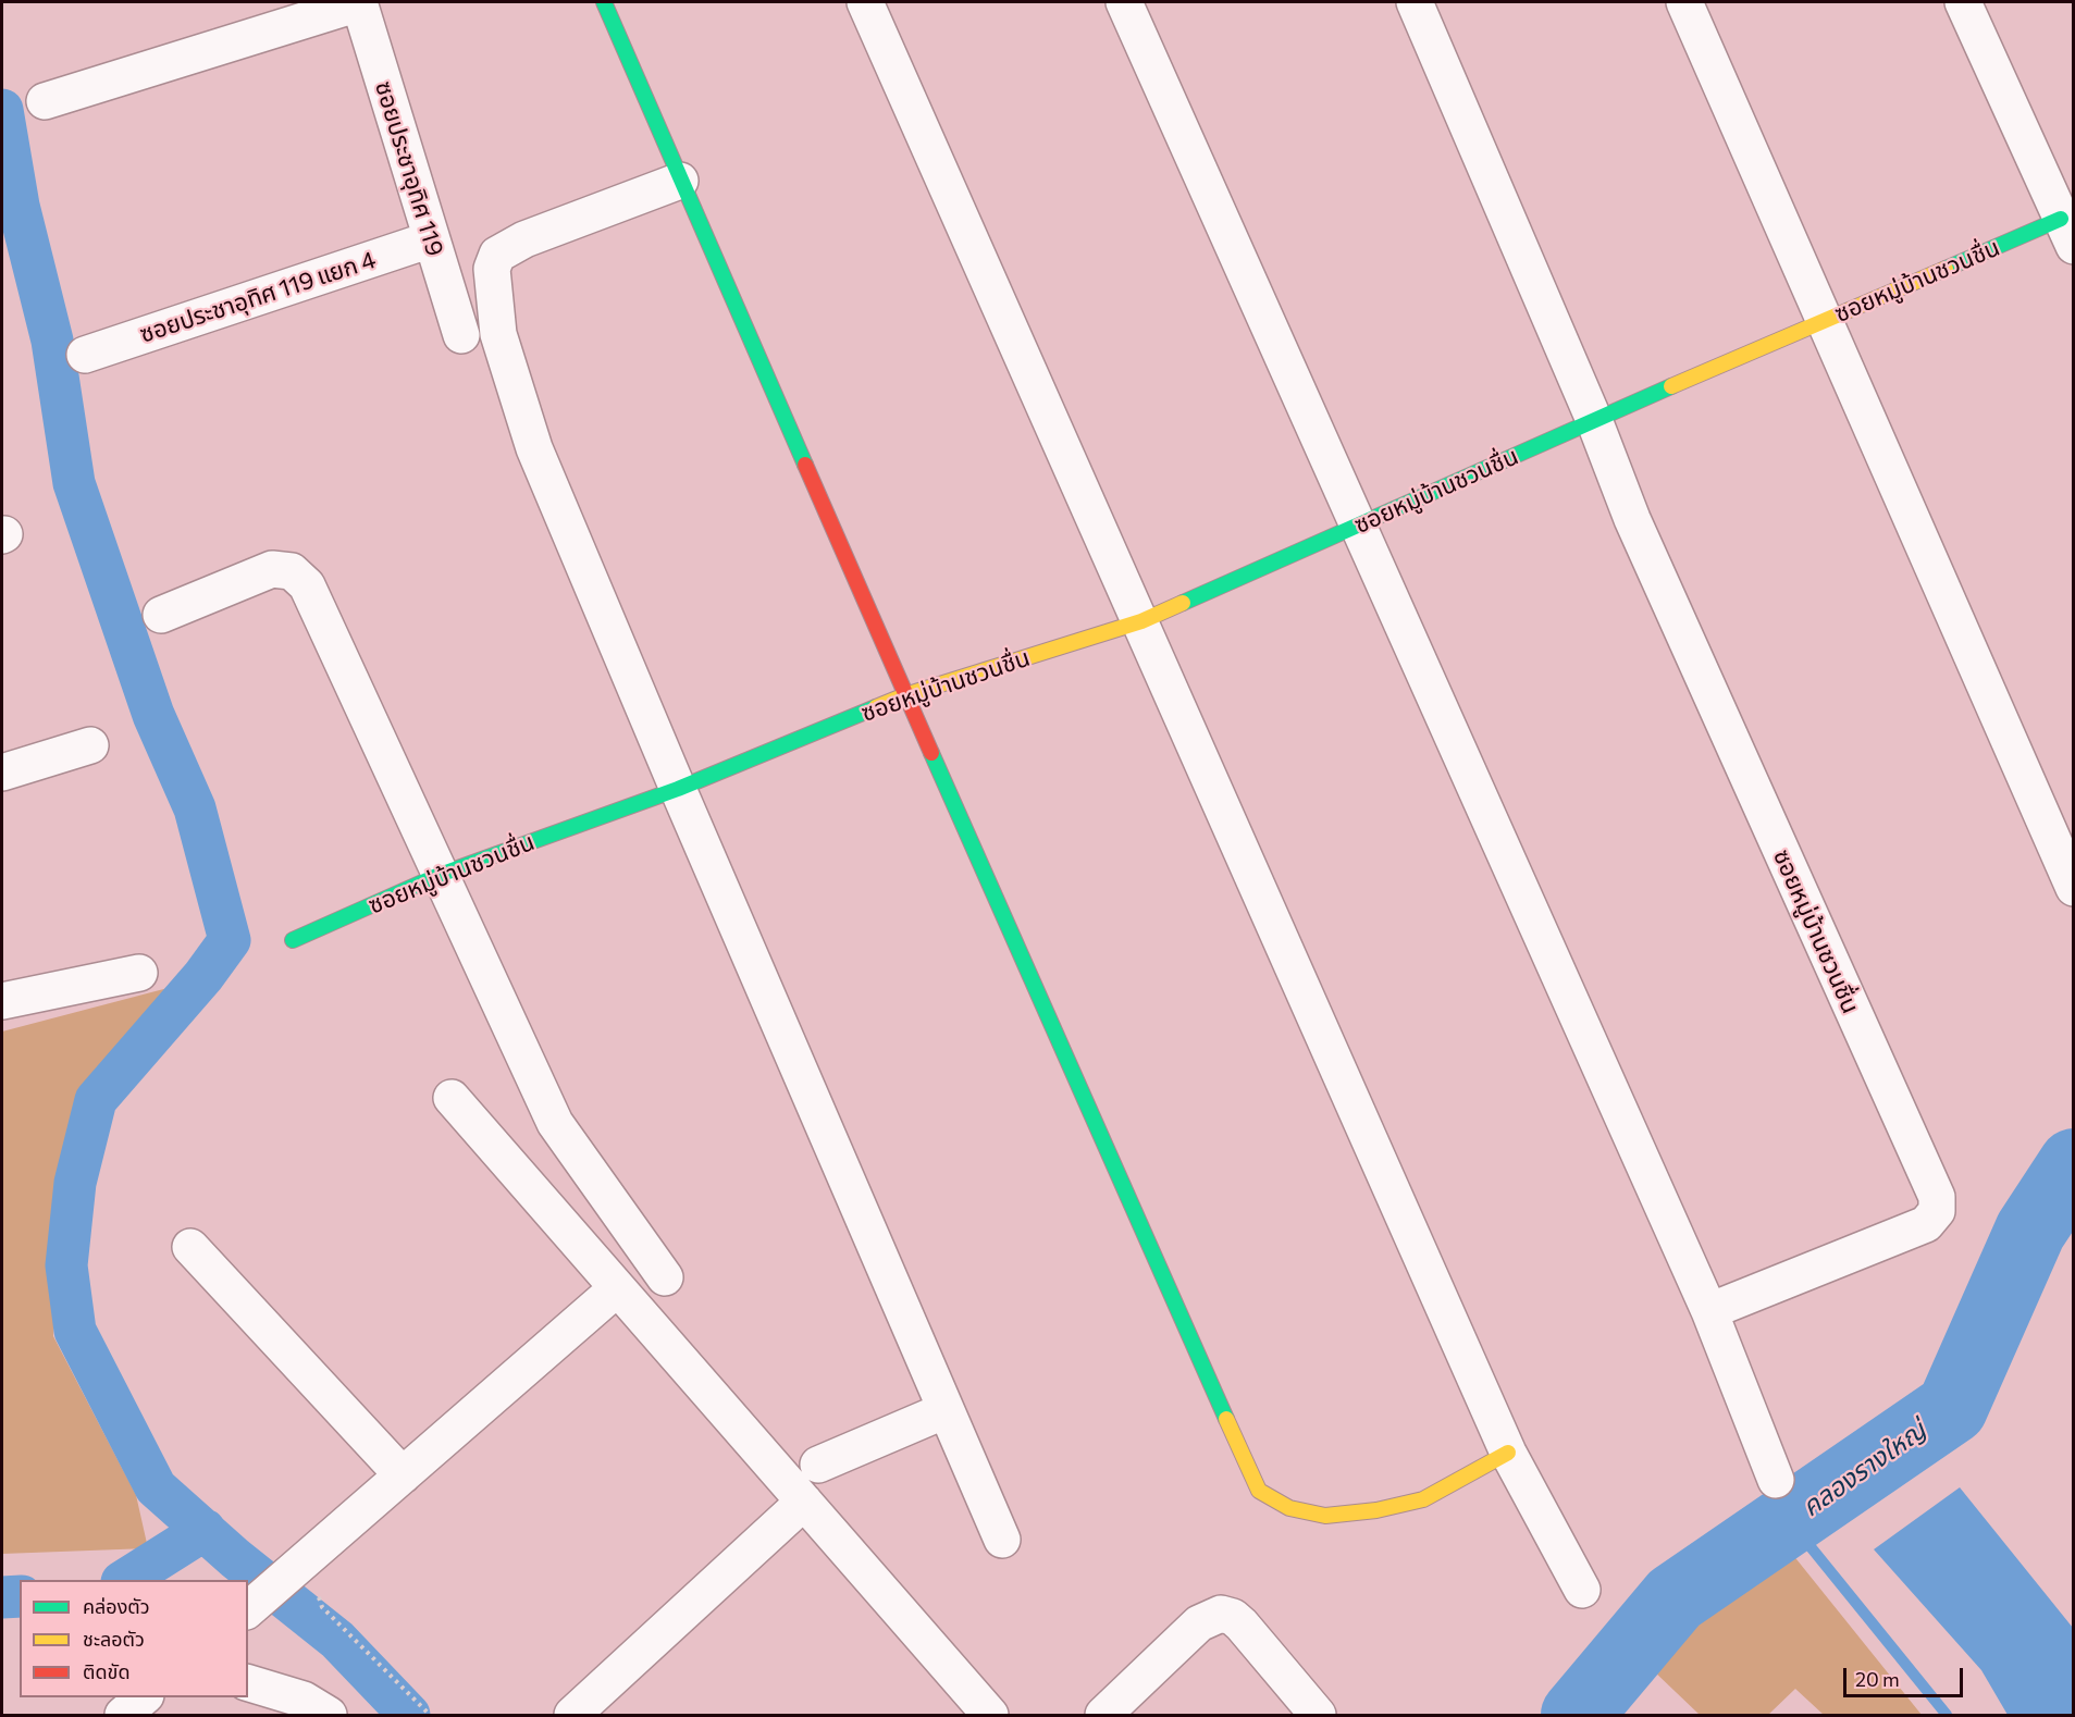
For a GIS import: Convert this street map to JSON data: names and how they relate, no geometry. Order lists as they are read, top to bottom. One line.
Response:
{"streets":{"street":["ซอยประชาอุทิศ 119","ซอยหมู่บ้านชวนชื่น","ซอยประชาอุทิศ 119 แยก 4"]},"crossings":[["ซอยประชาอุทิศ 119","ซอยประชาอุทิศ 119 แยก 4"]],"water":["คลองรางใหญ่"],"legend":["คล่องตัว","ชะลอตัว","ติดขัด"],"scale_bar":"20 m"}
